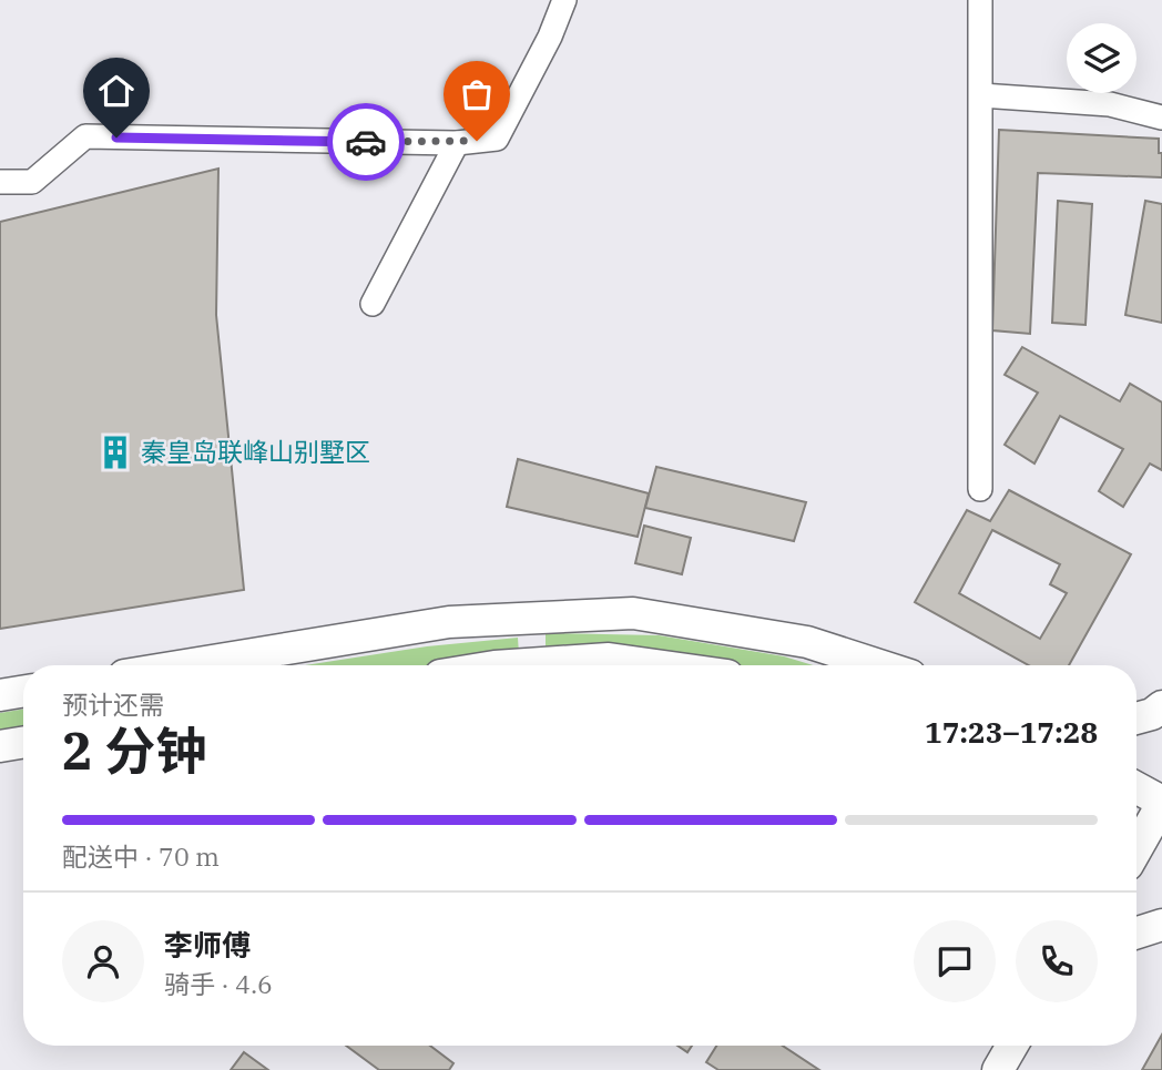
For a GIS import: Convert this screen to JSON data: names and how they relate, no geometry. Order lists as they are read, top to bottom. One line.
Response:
{"places":{"building":["秦皇岛联峰山别墅区"]},"page":{"heading":["2 分钟","预计还需","17:23–17:28"],"panel":["李师傅","骑手 · 4.6"],"bar":"配送中 · 70 m"}}
